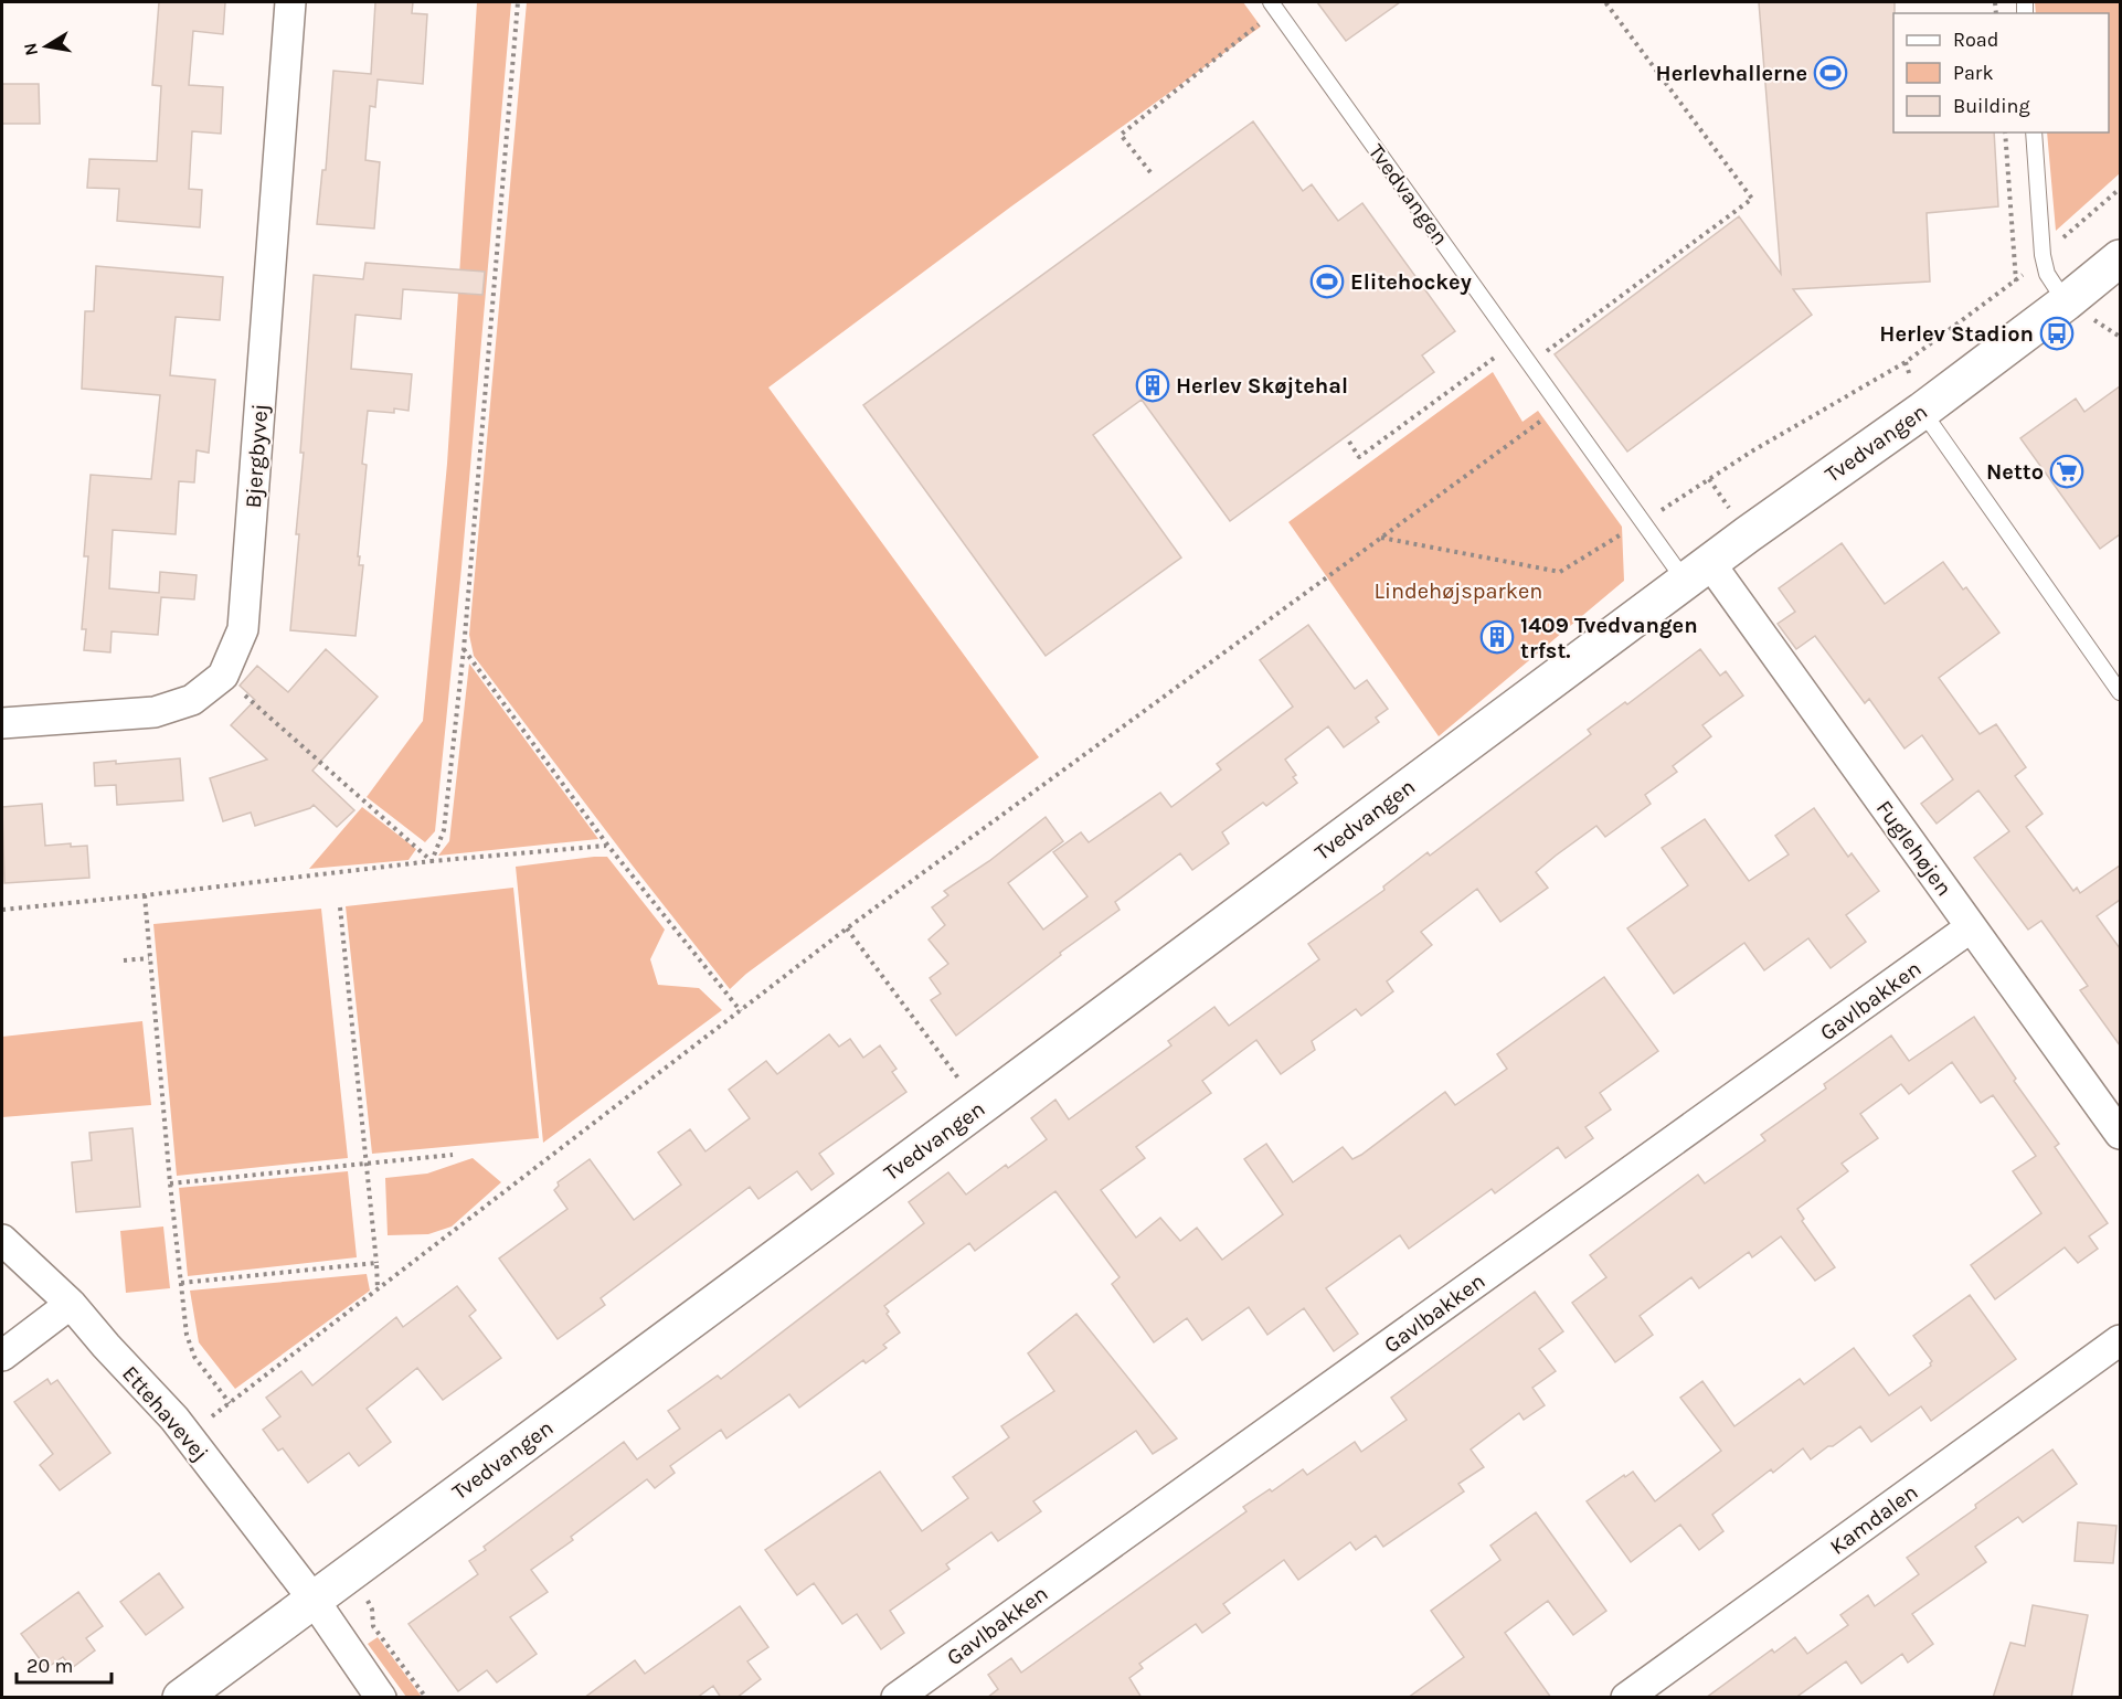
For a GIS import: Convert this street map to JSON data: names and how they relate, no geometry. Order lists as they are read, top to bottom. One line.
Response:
{"streets":{"street":["Tvedvangen","Bjergbyvej","Fuglehøjen","Gavlbakken","Ettehavevej","Kamdalen"]},"crossings":[["Tvedvangen","Fuglehøjen"],["Tvedvangen","Ettehavevej"],["Fuglehøjen","Gavlbakken"]],"parks":["Lindehøjsparken"],"places":{"sports":["Herlevhallerne","Elitehockey"],"bus stop":["Herlev Stadion"],"building":["Herlev Skøjtehal","1409 Tvedvangen trfst."],"supermarket":["Netto"]},"legend":["Road","Park","Building"],"scale_bar":"20 m","north":"left"}
